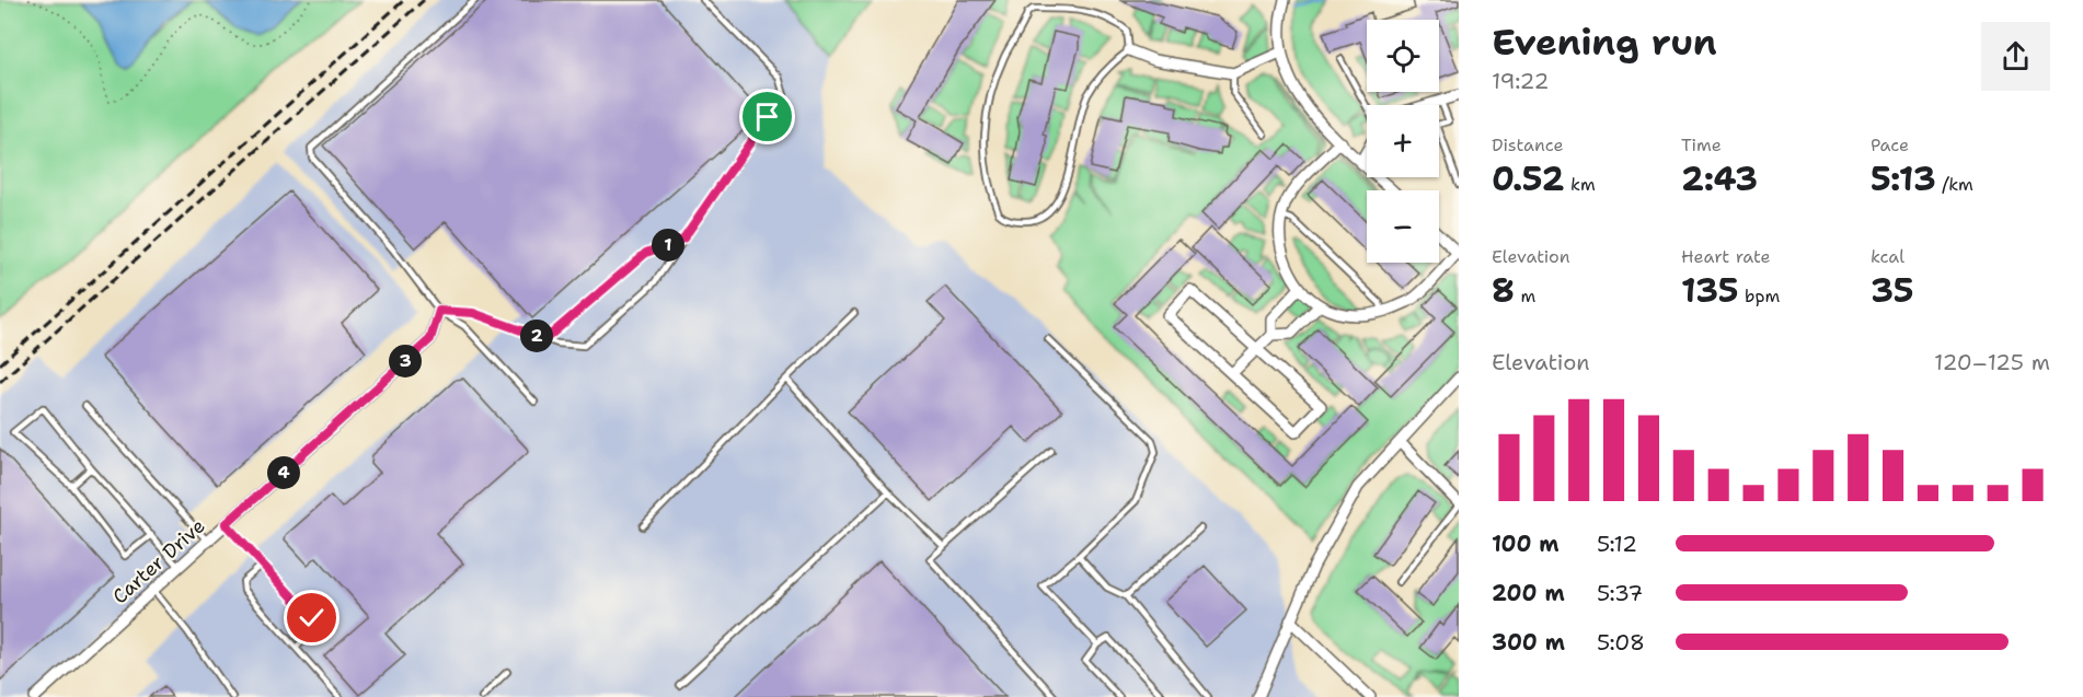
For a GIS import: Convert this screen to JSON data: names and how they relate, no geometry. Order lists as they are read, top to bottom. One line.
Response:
{"streets":{"street":["Carter Drive"]},"page":{"heading":["Evening run","19:22"],"map_buttons":["+","−"],"stats":[["Distance","0.52 km"],["Time","2:43"],["Pace","5:13 /km"],["Elevation","8 m"],["Heart rate","135 bpm"],["kcal","35"]],"pins":["1","2","3","4"],"chart":["Elevation","120–125 m"],"list":[{"name":"100 m","note":"5:12"},{"name":"200 m","note":"5:37"},{"name":"300 m","note":"5:08"}]}}
